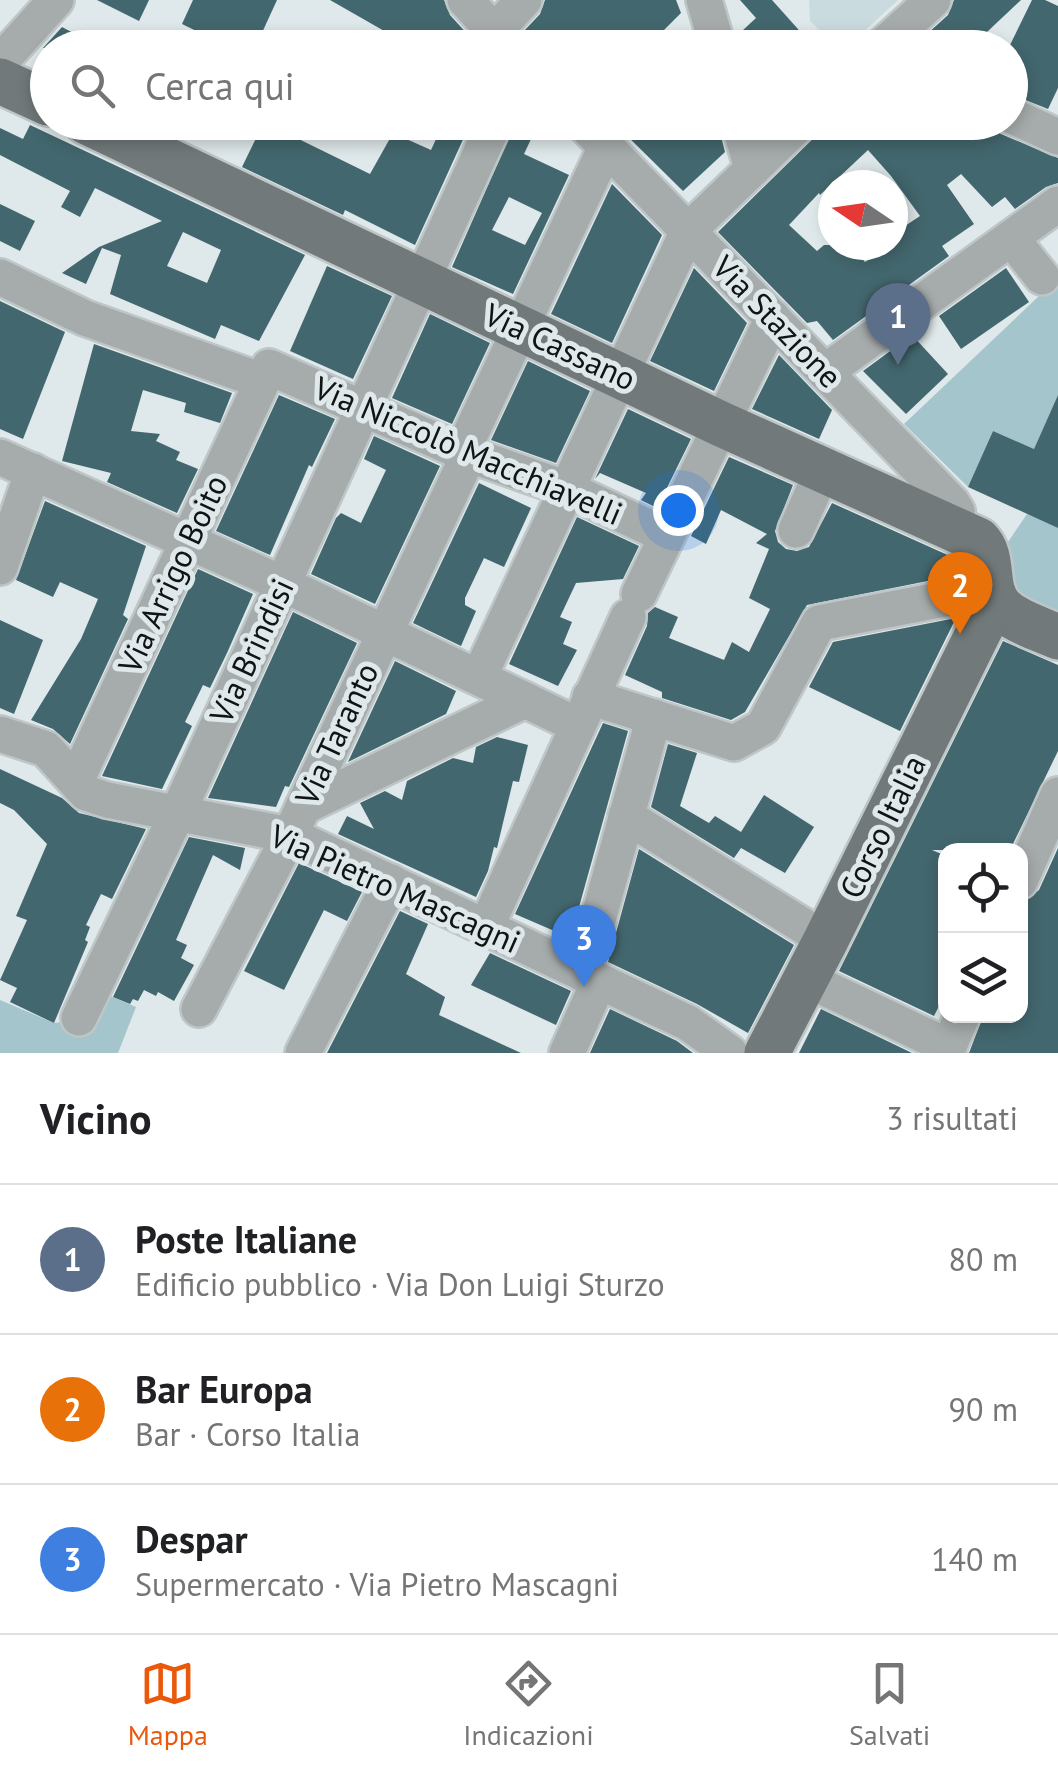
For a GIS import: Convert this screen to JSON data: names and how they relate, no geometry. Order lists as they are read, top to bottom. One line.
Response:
{"streets":{"main road":["Via Cassano","Corso Italia"],"street":["Via Stazione","Via Niccolò Macchiavelli","Via Arrigo Boito","Via Brindisi","Via Taranto","Via Pietro Mascagni"]},"crossings":[["Via Stazione","Via Cassano"],["Via Cassano","Via Brindisi"],["Via Cassano","Via Taranto"],["Via Cassano","Corso Italia"],["Via Niccolò Macchiavelli","Via Arrigo Boito"],["Via Niccolò Macchiavelli","Via Brindisi"],["Via Niccolò Macchiavelli","Via Taranto"],["Via Arrigo Boito","Via Pietro Mascagni"],["Via Brindisi","Via Pietro Mascagni"],["Via Taranto","Via Pietro Mascagni"]],"north":"left","page":{"search":"Cerca qui","pins":["1","2","3"],"heading":["Vicino","3 risultati"],"list":[{"mark":"1","name":"Poste Italiane","note":"Edificio pubblico · Via Don Luigi Sturzo","value":"80 m"},{"mark":"2","name":"Bar Europa","note":"Bar · Corso Italia","value":"90 m"},{"mark":"3","name":"Despar","note":"Supermercato · Via Pietro Mascagni","value":"140 m"}],"nav":["Mappa","Indicazioni","Salvati"]}}
